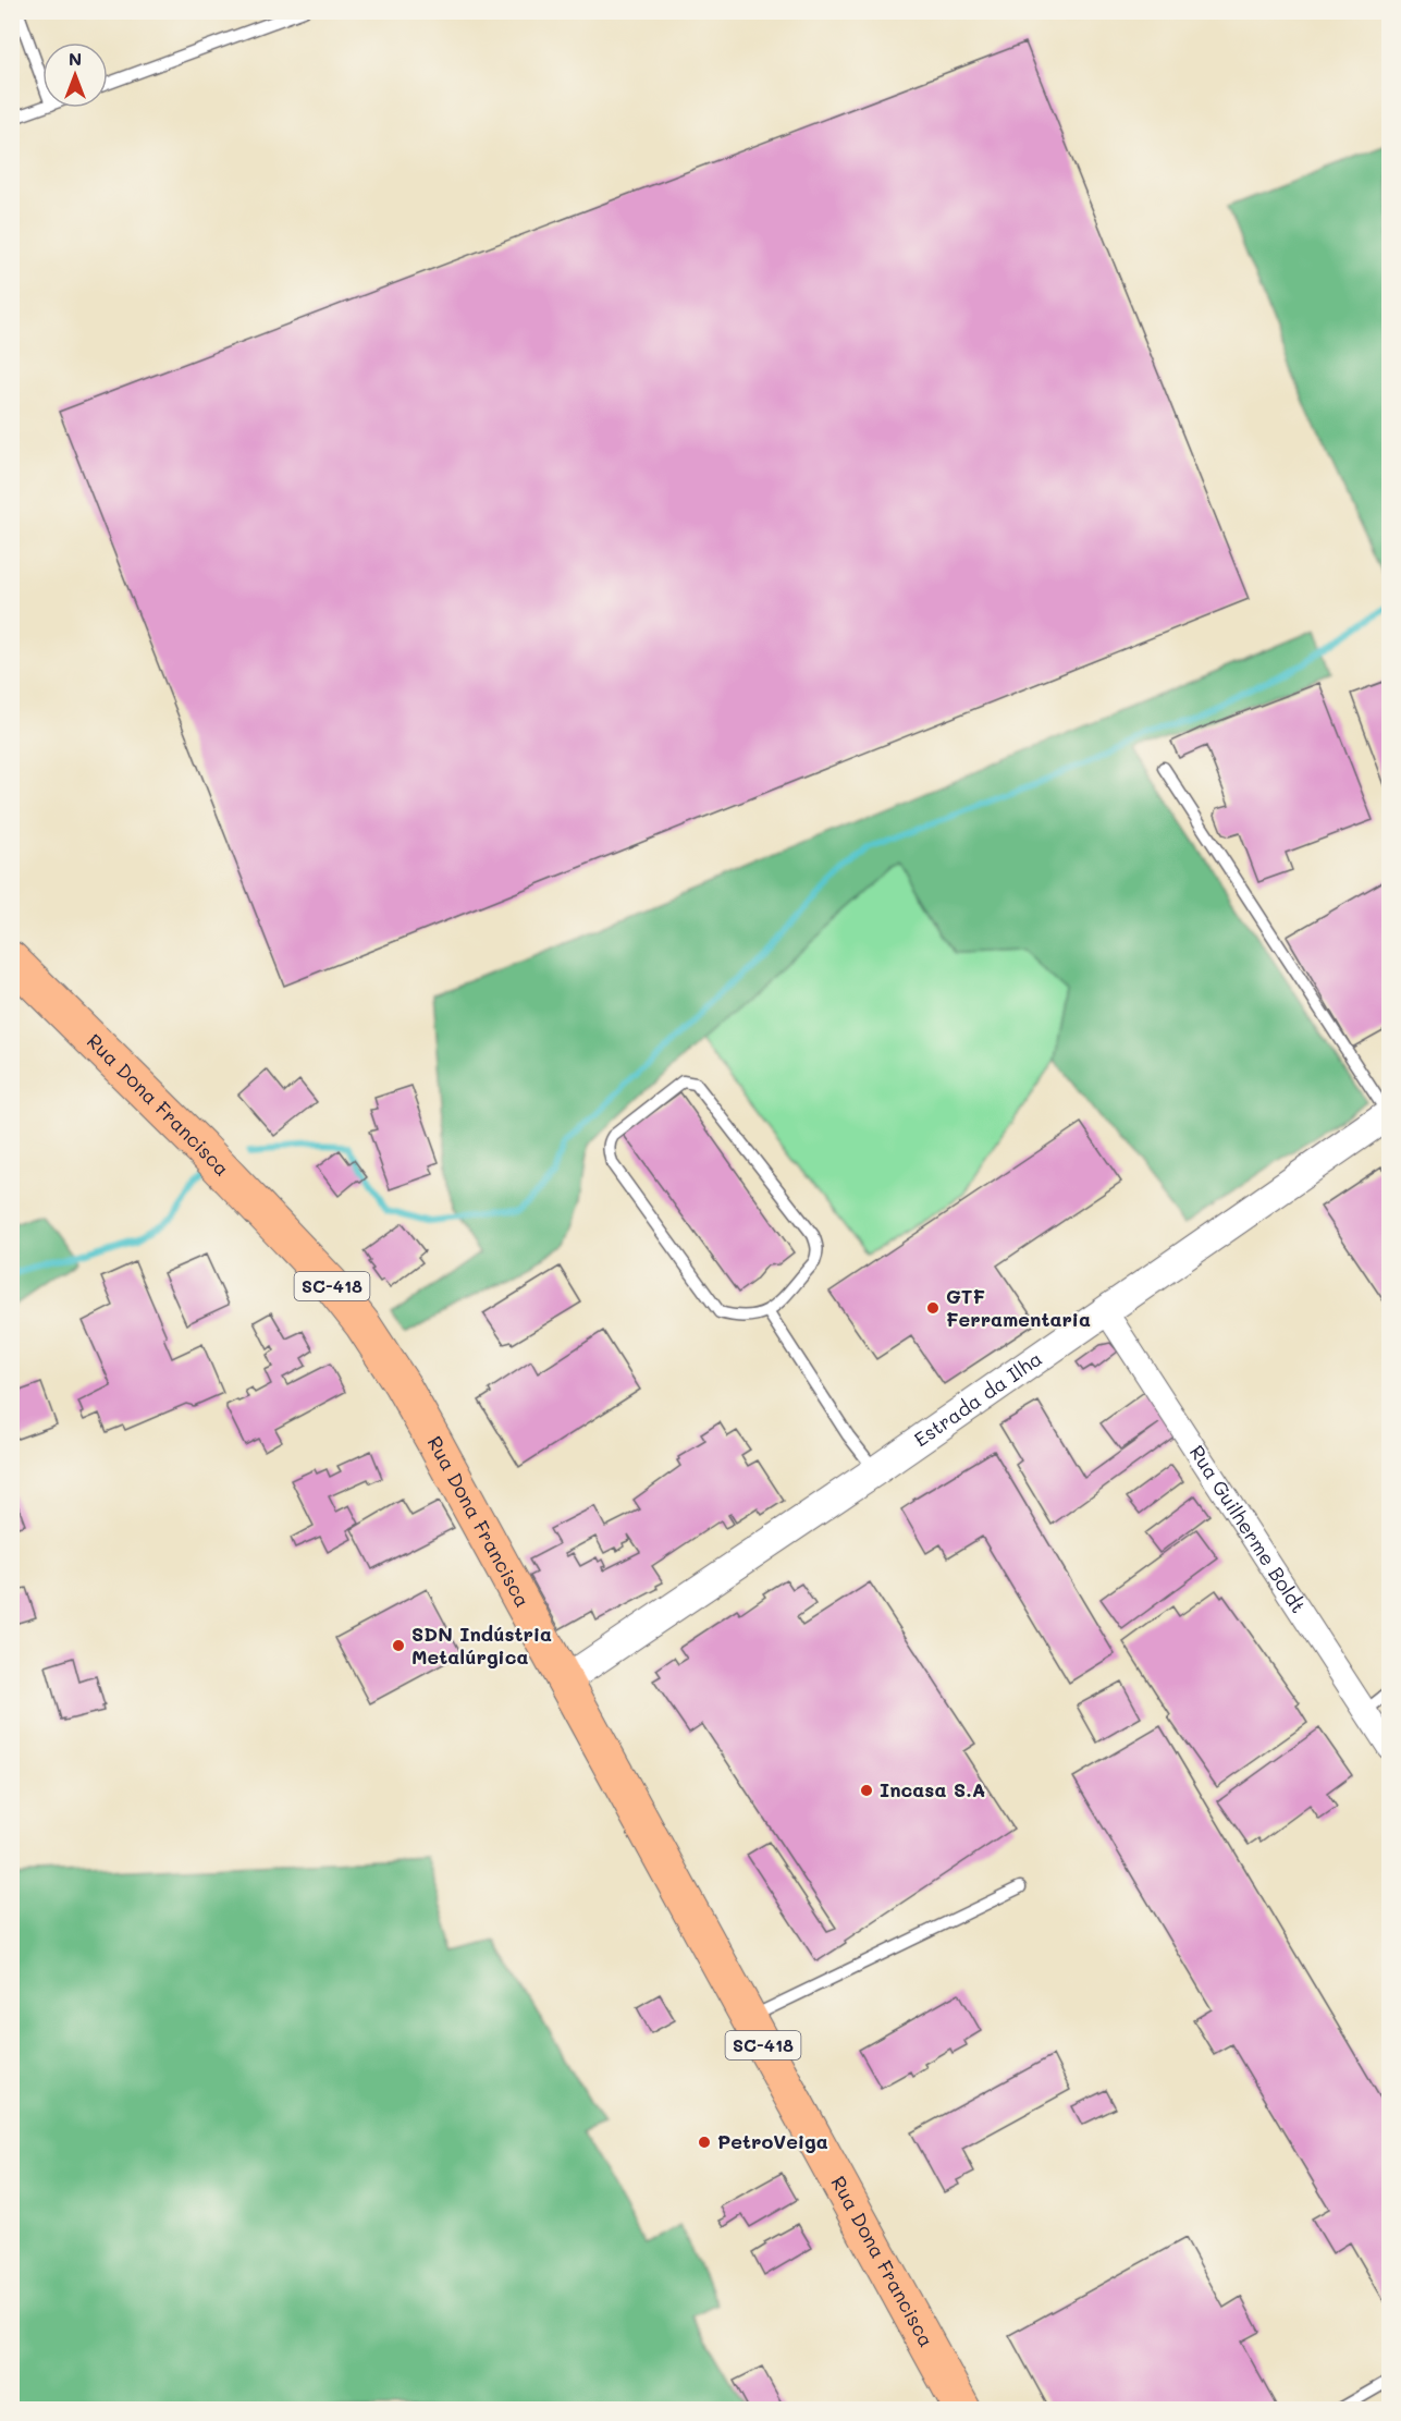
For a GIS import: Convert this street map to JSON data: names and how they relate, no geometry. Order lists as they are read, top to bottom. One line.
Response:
{"streets":{"main road":["Rua Dona Francisca","SC-418"],"street":["Estrada da Ilha","Rua Guilherme Boldt"]},"crossings":[["Rua Dona Francisca","Estrada da Ilha"],["Estrada da Ilha","Rua Guilherme Boldt"]],"places":["GTF Ferramentaria","SDN Indústria Metalúrgica","Incasa S.A","PetroVeiga"],"north":"top"}
